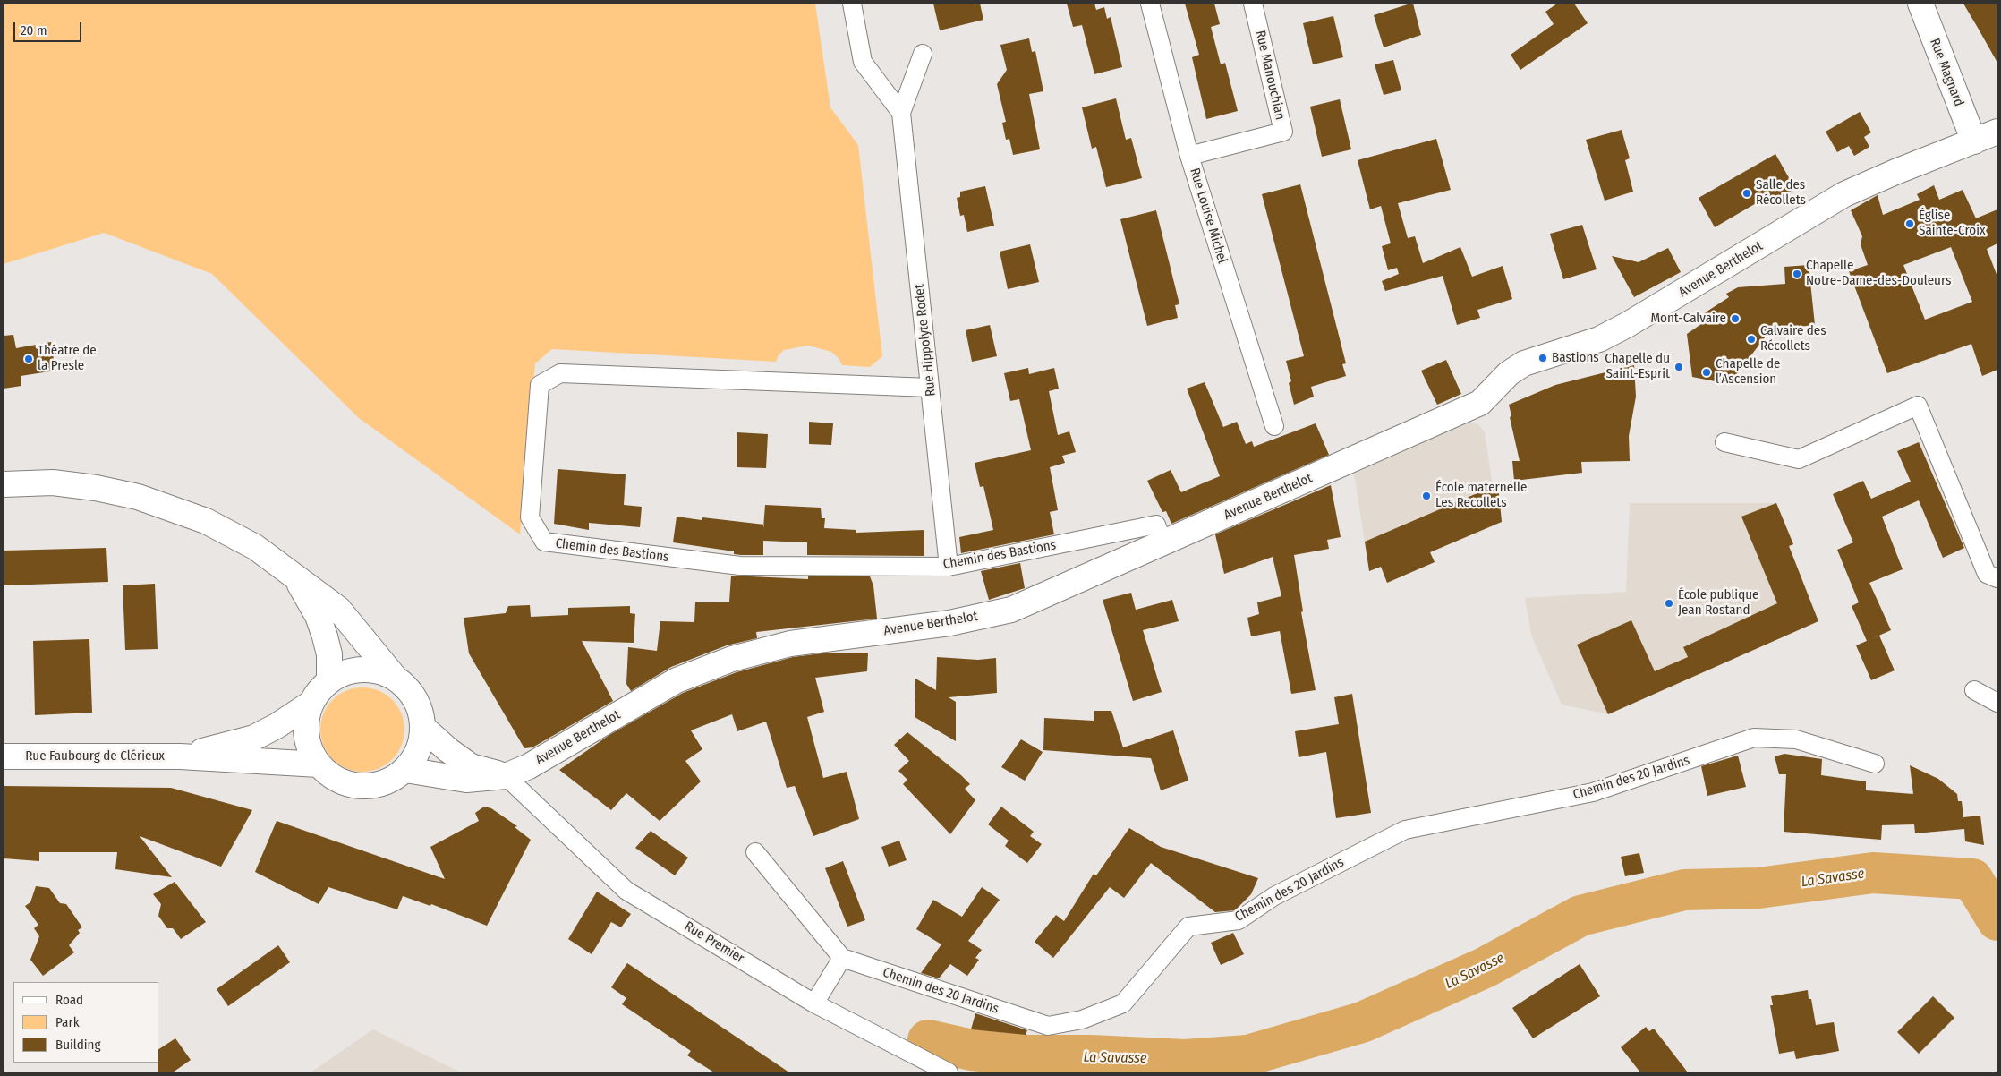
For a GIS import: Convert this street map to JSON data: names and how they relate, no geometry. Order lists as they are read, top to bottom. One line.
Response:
{"streets":{"main road":["Rue Magnard","Avenue Berthelot","Rue Faubourg de Clérieux"],"street":["Rue Manouchian","Rue Louise Michel","Rue Hippolyte Rodet","Chemin des Bastions","Chemin des 20 Jardins","Rue Premier"]},"crossings":[["Rue Magnard","Avenue Berthelot"],["Rue Manouchian","Rue Louise Michel"],["Avenue Berthelot","Chemin des Bastions"],["Avenue Berthelot","Rue Faubourg de Clérieux"],["Avenue Berthelot","Rue Premier"],["Rue Hippolyte Rodet","Chemin des Bastions"]],"water":["La Savasse"],"places":["Salle des Récollets","Église Sainte-Croix","Chapelle Notre-Dame-des-Douleurs","Mont-Calvaire","Calvaire des Récollets","Bastions","Théatre de la Presle","Chapelle du Saint-Esprit","Chapelle de l’Ascension","École maternelle Les Recollets","École publique Jean Rostand"],"legend":["Road","Park","Building"],"scale_bar":"20 m"}
